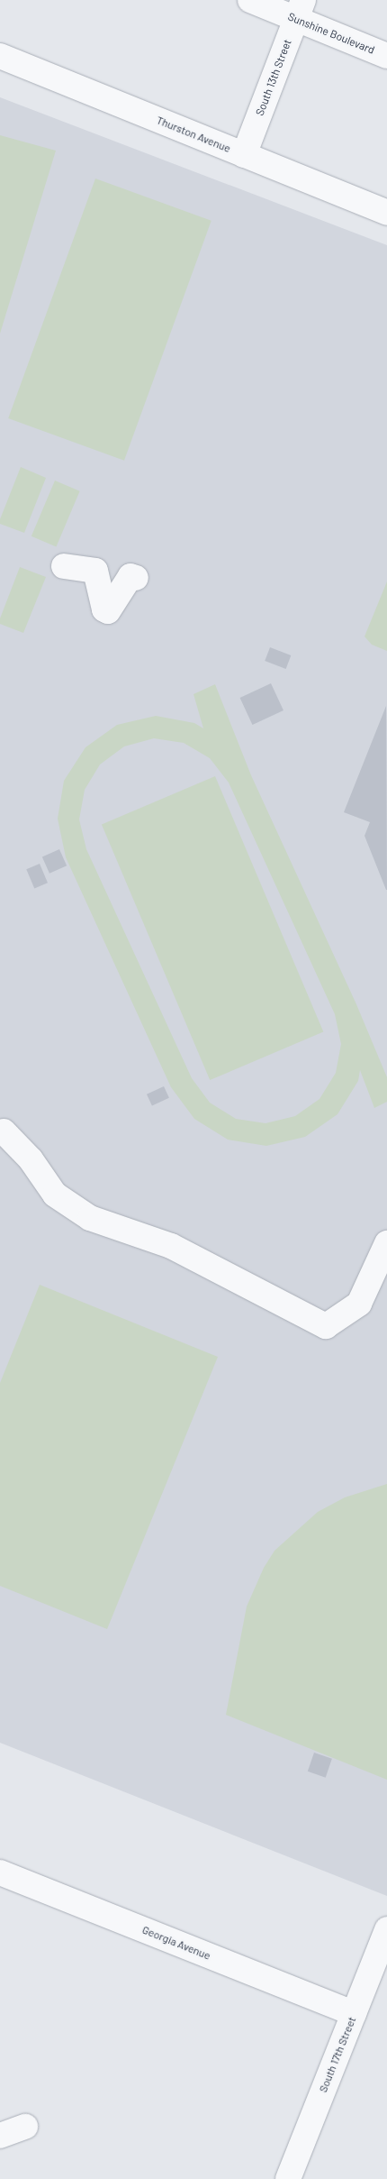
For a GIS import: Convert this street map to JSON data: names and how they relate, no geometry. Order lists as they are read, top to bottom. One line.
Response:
{"streets":{"street":["Sunshine Boulevard","South 13th Street","Thurston Avenue","Georgia Avenue","South 17th Street"]},"crossings":[["Sunshine Boulevard","South 13th Street"],["South 13th Street","Thurston Avenue"],["Georgia Avenue","South 17th Street"]]}
